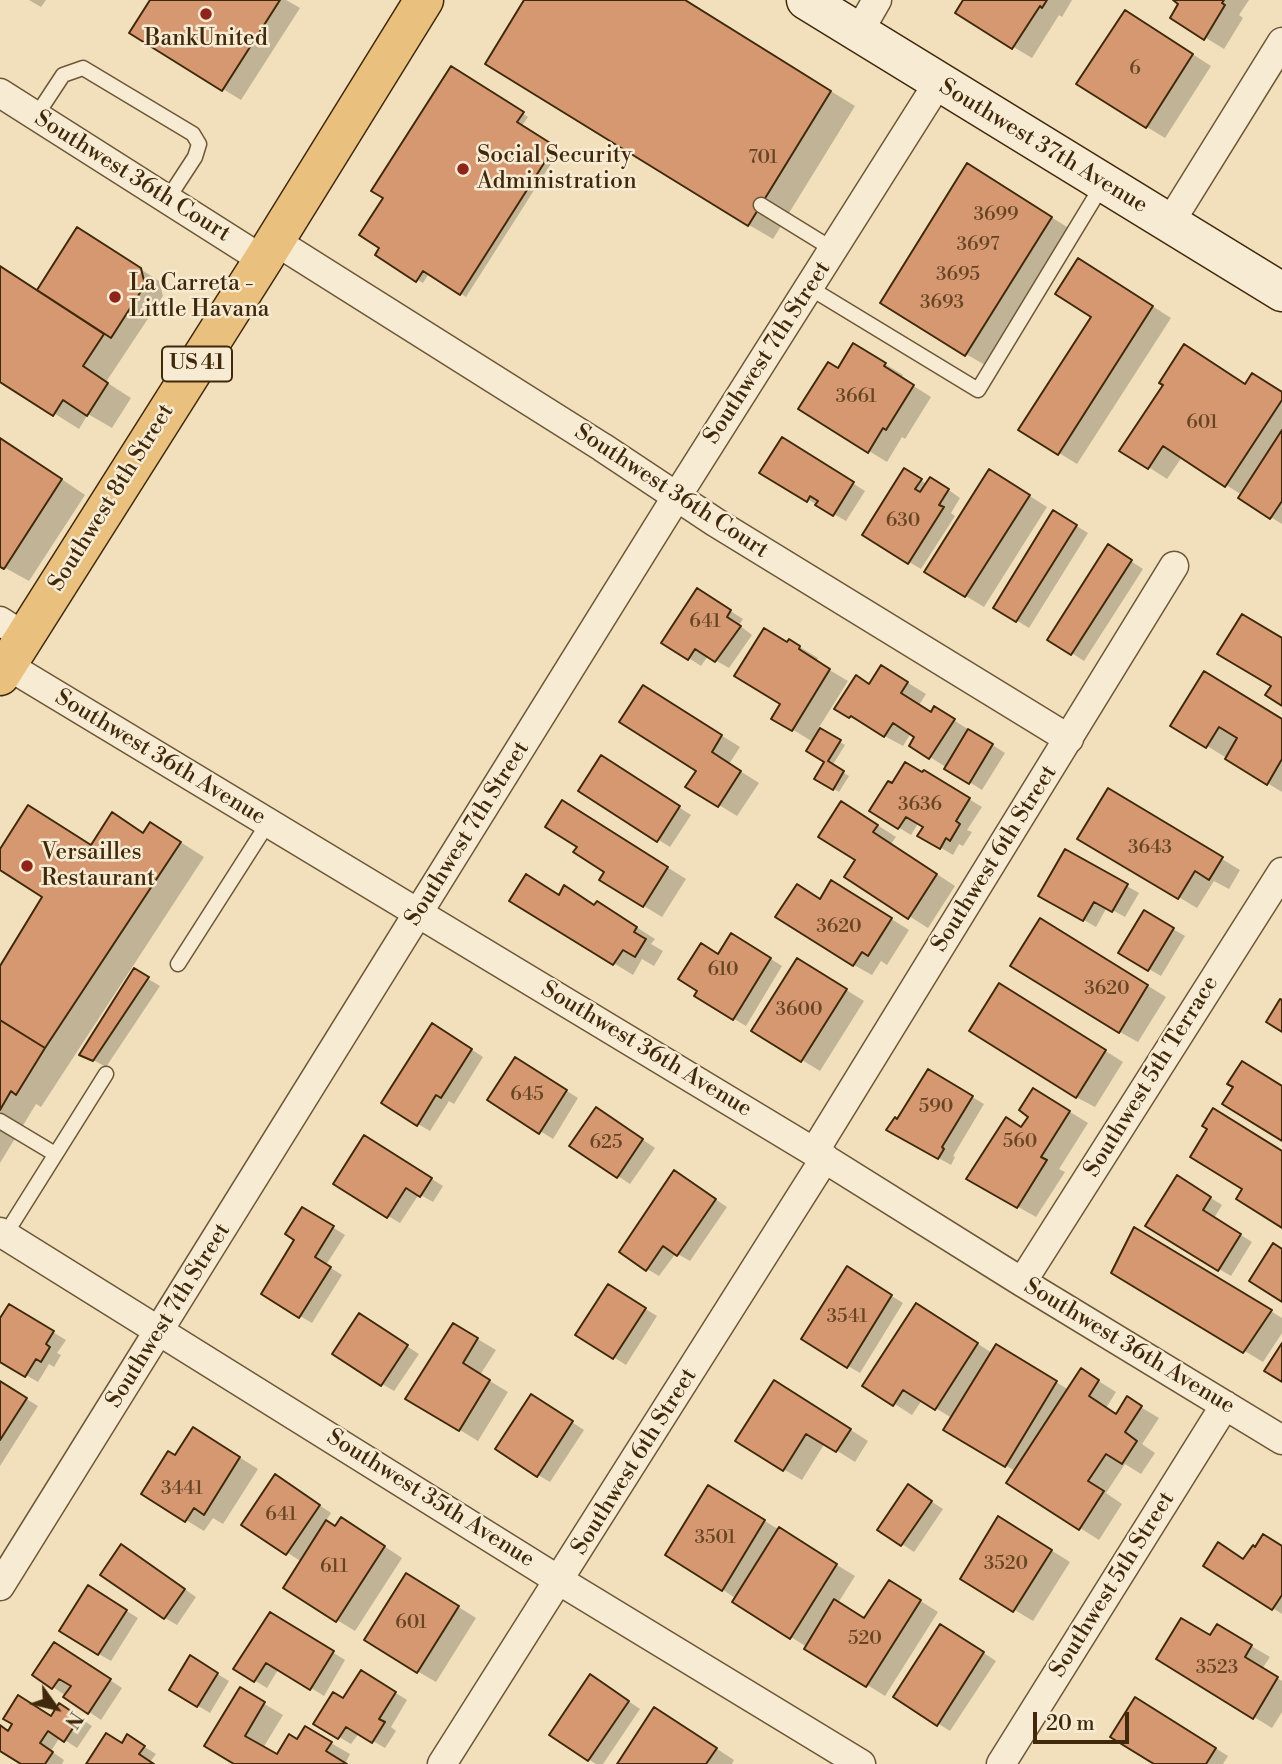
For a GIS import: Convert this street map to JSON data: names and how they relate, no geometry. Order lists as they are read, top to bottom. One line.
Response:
{"streets":{"main road":["Southwest 37th Avenue","US 41","Southwest 8th Street"],"street":["Southwest 36th Court","Southwest 7th Street","Southwest 36th Avenue","Southwest 6th Street","Southwest 5th Terrace","Southwest 35th Avenue","Southwest 5th Street"]},"crossings":[["Southwest 37th Avenue","Southwest 7th Street"],["Southwest 36th Court","Southwest 7th Street"],["Southwest 36th Court","Southwest 8th Street"],["Southwest 36th Court","Southwest 6th Street"],["Southwest 7th Street","Southwest 36th Avenue"],["Southwest 7th Street","Southwest 35th Avenue"],["Southwest 8th Street","Southwest 36th Avenue"],["Southwest 36th Avenue","Southwest 6th Street"],["Southwest 36th Avenue","Southwest 5th Terrace"],["Southwest 36th Avenue","Southwest 5th Street"],["Southwest 6th Street","Southwest 35th Avenue"]],"places":["BankUnited","Social Security Administration","La Carreta - Little Havana","Versailles Restaurant"],"house_numbers":["6","701","3699","3697","3695","3693","3661","601","630","641","3636","3643","3620","610","3620","3600","645","590","560","625","3541","3441","641","3501","3520","611","601","520","3523"],"scale_bar":"20 m","north":"bottom right"}
